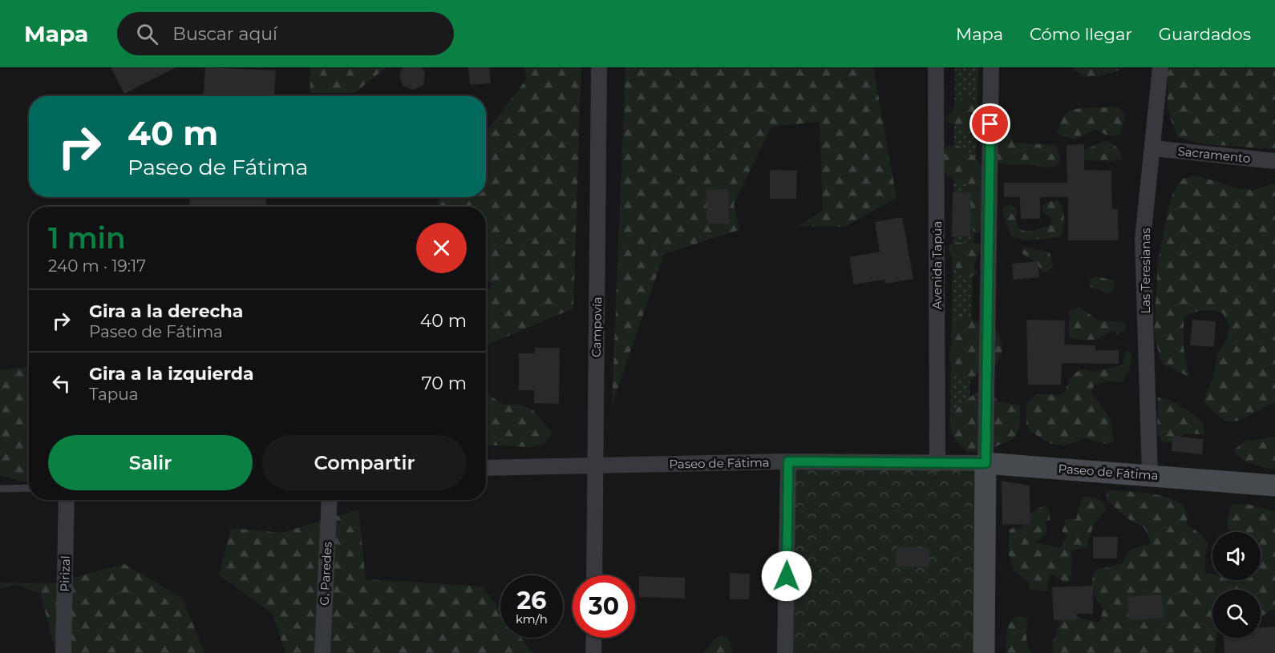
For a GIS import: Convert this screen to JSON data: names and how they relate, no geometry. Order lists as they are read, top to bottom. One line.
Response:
{"streets":{"street":["Sacramento","Avenida Tapúa","Las Teresianas","Campovía","Paseo de Fátima","Pirizal","G. Paredes"]},"crossings":[["Sacramento","Las Teresianas"],["Avenida Tapúa","Paseo de Fátima"],["Las Teresianas","Paseo de Fátima"],["Campovía","Paseo de Fátima"]],"page":{"header":"Mapa","search":"Buscar aquí","nav":["Mapa","Cómo llegar","Guardados"],"turn":["40 m","Paseo de Fátima"],"heading":["1 min","240 m · 19:17"],"list":[{"name":"Gira a la derecha","note":"Paseo de Fátima","value":"40 m"},{"name":"Gira a la izquierda","note":"Tapua","value":"70 m"}],"buttons":["Salir","Compartir"],"speed":"26 km/h","limit":"30"}}
